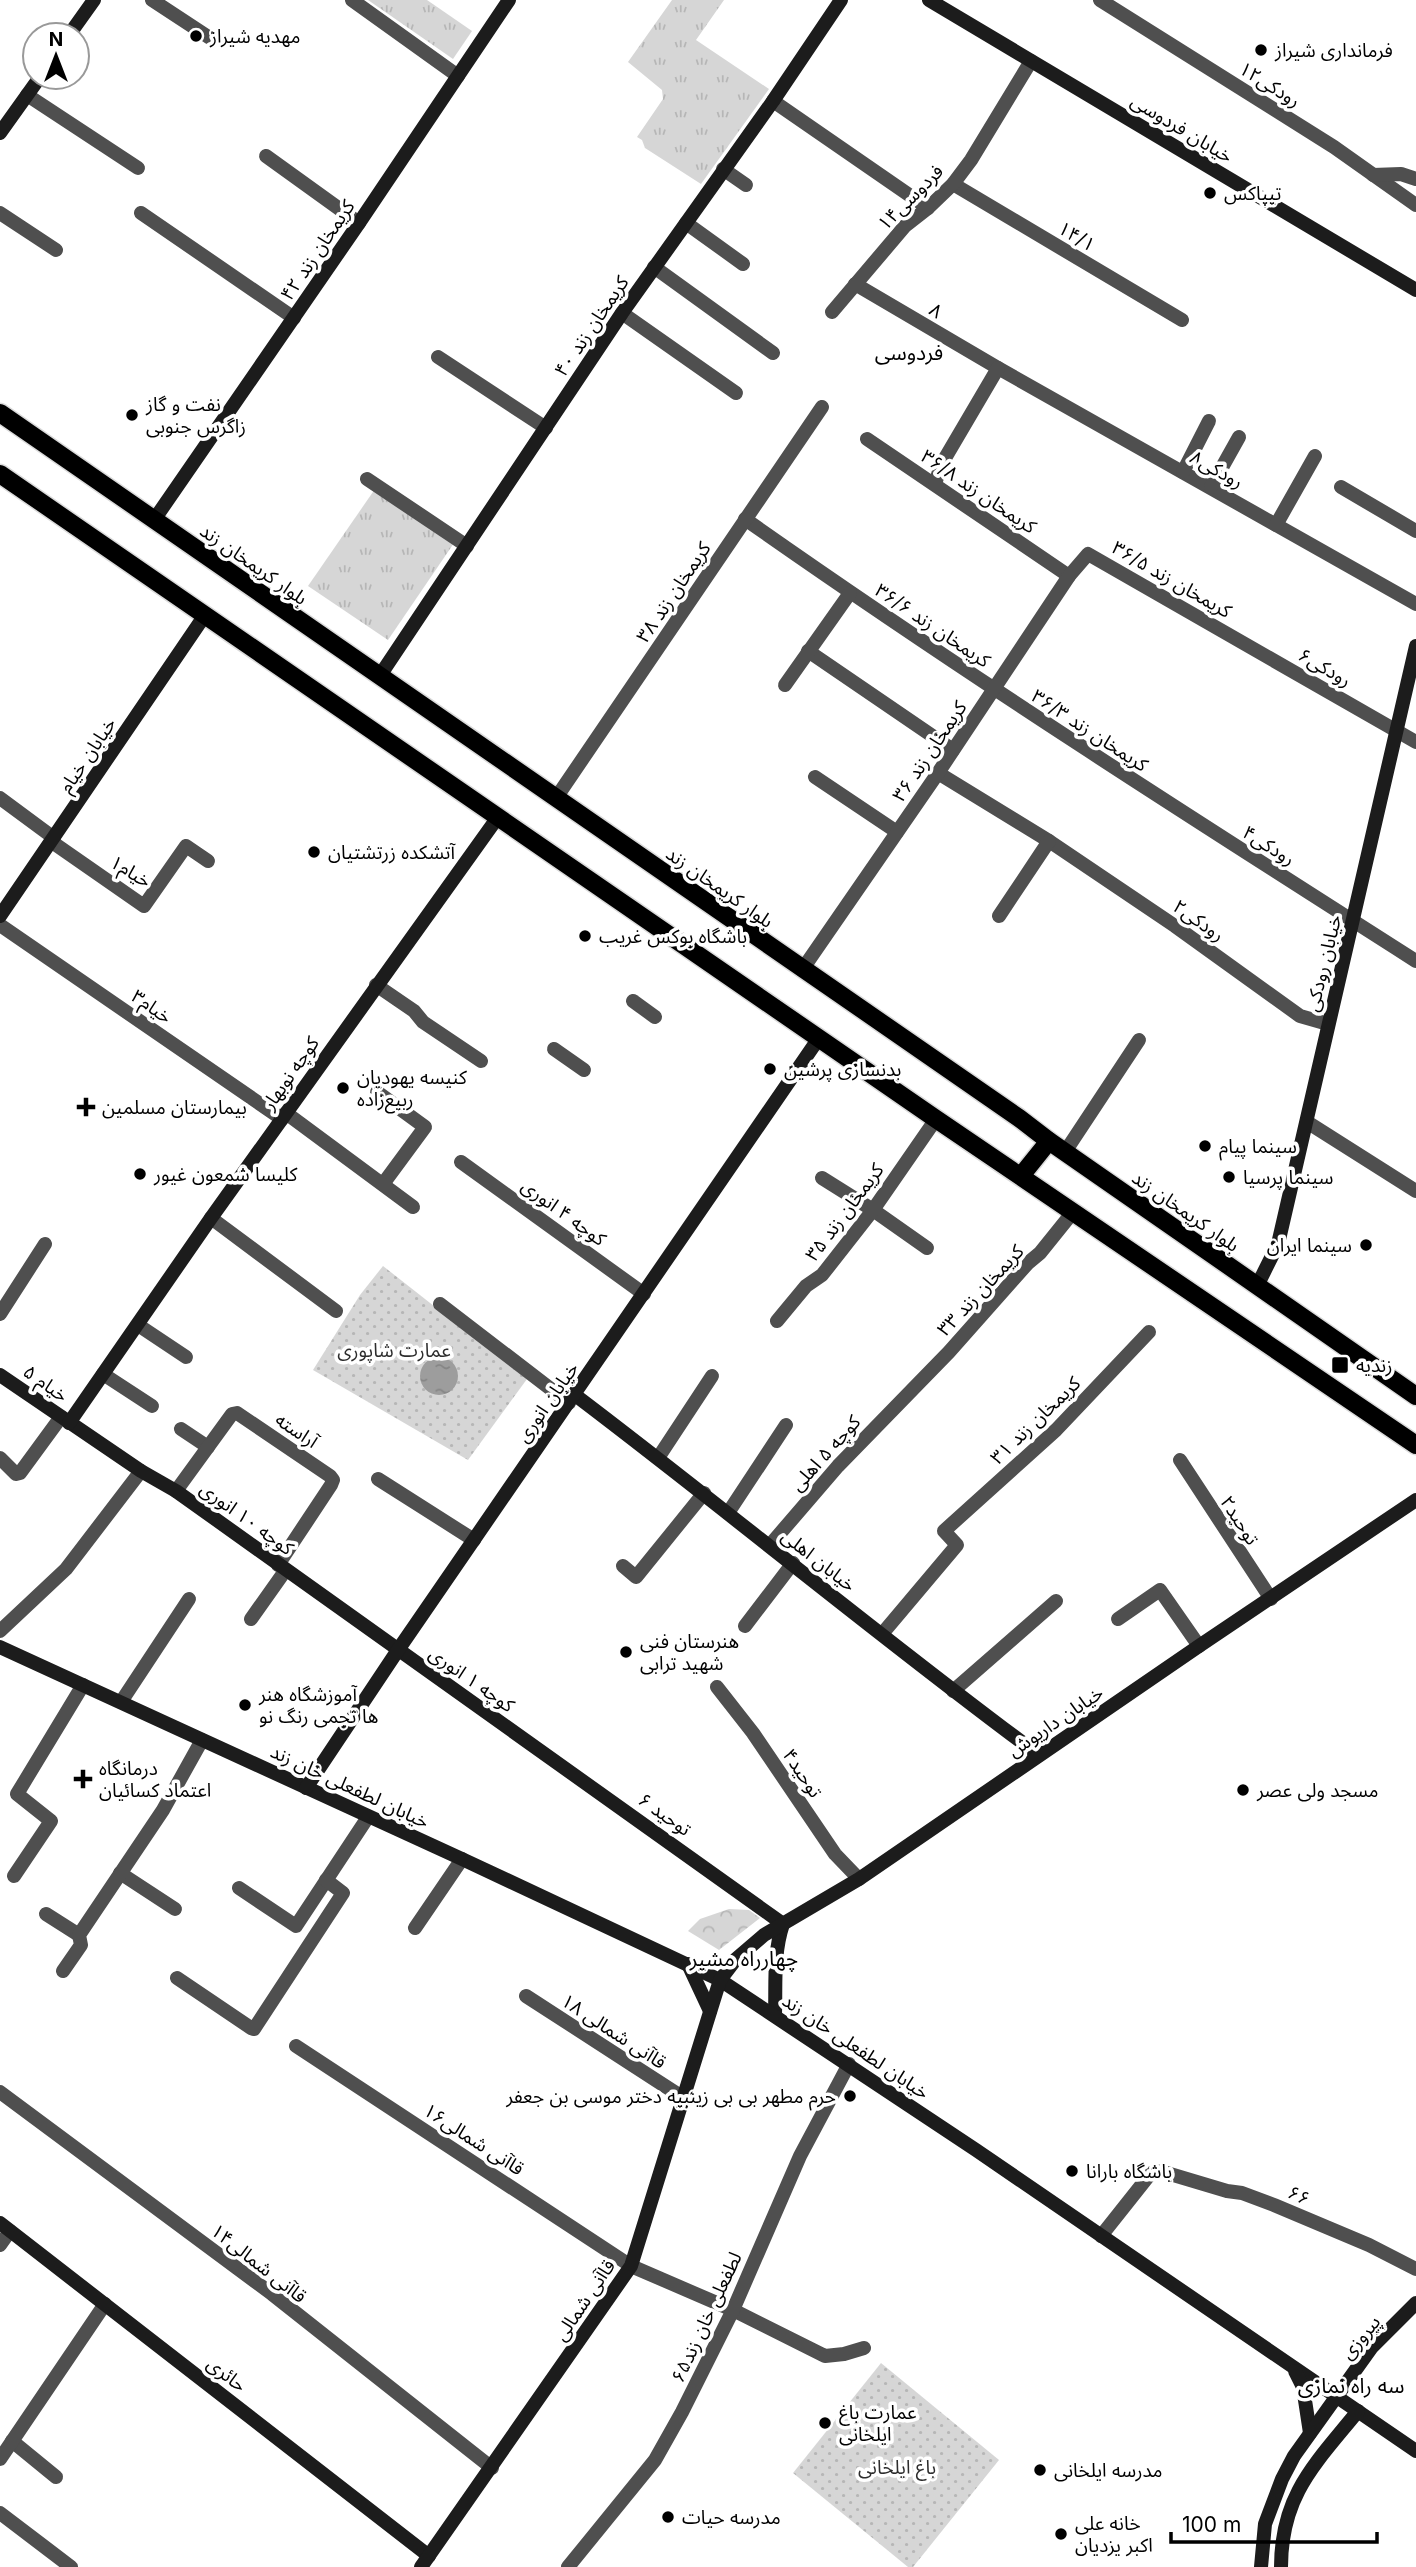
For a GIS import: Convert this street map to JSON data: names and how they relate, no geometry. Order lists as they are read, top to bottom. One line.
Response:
{"streets":{"main road":["بلوار کریمخان زند"],"street":["رودکی۱۲","خیابان فردوسی","فردوسی۱۴","۱۴/۱","کریمخان زند ۴۲","۸","کریمخان زند ۴۰","رودکی۸","کریمخان زند ۳۶/۸","کریمخان زند ۳۶/۵","کریمخان زند ۳۸","کریمخان زند ۳۶/۶","رودکی۶","کریمخان زند ۳۶/۳","کریمخان زند ۳۶","خیابان خیام","رودکی۴","۱خیام","رودکی۲","خیابان رودکی","خیام۳","کوچه نوبهار","کوچه ۴ انوری","کریمخان زند ۳۵","کریمخان زند ۳۳","۵ خیام","خیابان انوری","کریمخان زند ۳۱","آراسته","کوچه ۵ اهلی","کوچه ۱۰ انوری","توحید۲","خیابان اهلی","کوچه ۱ انوری","خیابان داریوش","توحید۴","خیابان لطفعلی خان زند","۶ توحید","۱۸ قاآنی شمالی","قاآنی شمالی۱۶","۶۶","قاآنی شمالی۱۴","قاآنی شمالی","لطفعلی خان زند۶۵","پیروزی","حائری"]},"crossings":[["خیابان فردوسی","فردوسی۱۴"],["فردوسی۱۴","۱۴/۱"],["فردوسی۱۴","۸"],["کریمخان زند ۴۲","بلوار کریمخان زند"],["۸","رودکی۸"],["کریمخان زند ۴۰","بلوار کریمخان زند"],["کریمخان زند ۳۶/۸","کریمخان زند ۳۶"],["بلوار کریمخان زند","کریمخان زند ۳۸"],["بلوار کریمخان زند","کریمخان زند ۳۶"],["بلوار کریمخان زند","خیابان رودکی"],["کریمخان زند ۳۶/۵","رودکی۶"],["کریمخان زند ۳۶/۵","کریمخان زند ۳۶"],["کریمخان زند ۳۸","کریمخان زند ۳۶/۶"],["کریمخان زند ۳۶/۶","کریمخان زند ۳۶/۳"],["کریمخان زند ۳۶/۶","کریمخان زند ۳۶"],["رودکی۶","خیابان رودکی"],["کریمخان زند ۳۶/۳","کریمخان زند ۳۶"],["کریمخان زند ۳۶/۳","رودکی۴"],["کریمخان زند ۳۶","رودکی۲"],["خیابان خیام","۱خیام"],["رودکی۴","خیابان رودکی"],["رودکی۲","خیابان رودکی"],["خیام۳","کوچه نوبهار"],["کوچه نوبهار","۵ خیام"],["کوچه نوبهار","کوچه ۱۰ انوری"],["کوچه ۴ انوری","خیابان انوری"],["کریمخان زند ۳۳","کوچه ۵ اهلی"],["۵ خیام","کوچه ۱۰ انوری"],["خیابان انوری","کوچه ۱۰ انوری"],["خیابان انوری","خیابان اهلی"],["خیابان انوری","کوچه ۱ انوری"],["خیابان انوری","خیابان لطفعلی خان زند"],["کریمخان زند ۳۱","خیابان اهلی"],["آراسته","کوچه ۱۰ انوری"],["کوچه ۵ اهلی","خیابان اهلی"],["کوچه ۱۰ انوری","کوچه ۱ انوری"],["توحید۲","خیابان داریوش"],["خیابان اهلی","خیابان داریوش"],["کوچه ۱ انوری","۶ توحید"],["خیابان داریوش","توحید۴"],["خیابان داریوش","خیابان لطفعلی خان زند"],["خیابان داریوش","۶ توحید"],["خیابان داریوش","قاآنی شمالی"],["خیابان لطفعلی خان زند","۶۶"],["خیابان لطفعلی خان زند","قاآنی شمالی"],["خیابان لطفعلی خان زند","لطفعلی خان زند۶۵"],["خیابان لطفعلی خان زند","پیروزی"],["۱۸ قاآنی شمالی","قاآنی شمالی"],["قاآنی شمالی۱۶","قاآنی شمالی"],["قاآنی شمالی۱۶","لطفعلی خان زند۶۵"],["قاآنی شمالی۱۴","قاآنی شمالی"],["قاآنی شمالی","حائری"]],"districts":["فردوسی","چهارراه مشیر","سه راه نمازی"],"parks":["عمارت شاپوری","باغ ایلخانی"],"places":{"other":["مهدیه شیراز","فرمانداری شیراز","تیپاکس","نفت و گاز زاگرس جنوبی","آتشکده زرتشتیان","باشگاه بوکس غریب","بدنسازی پرشین","کنیسه یهودیان ربیع‌زاده","سینما پیام","کلیسا شمعون غیور","سینما پرسیا","سینما ایران","هنرستان فنی شهید ترابی","آموزشگاه هنر ها تجمی رنگ نو","مسجد ولی عصر","حرم مطهر بی بی زینبیه دختر موسی بن جعفر","باشگاه بارانا","عمارت باغ ایلخانی","مدرسه ایلخانی","مدرسه حیات","خانه علی اکبر یزدیان"],"health":["بیمارستان مسلمین","درمانگاه اعتماد کسائیان"],"transit":["زندیه"]},"scale_bar":"100 m","north":"top"}
